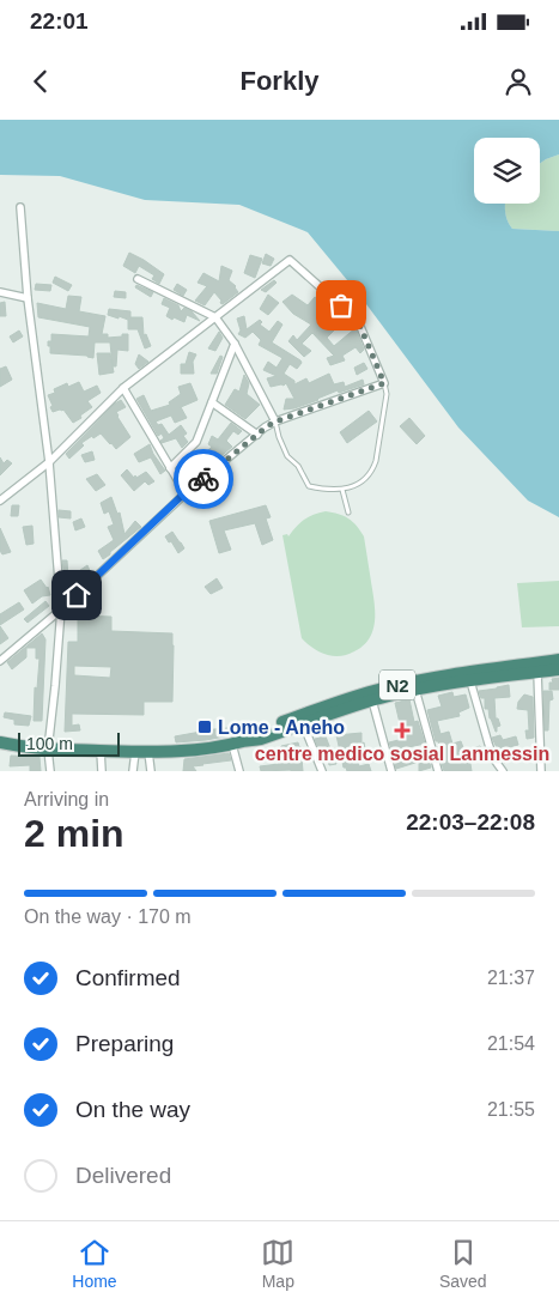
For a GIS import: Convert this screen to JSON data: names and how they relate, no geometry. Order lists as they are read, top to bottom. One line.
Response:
{"streets":{"highway":["N2"]},"places":{"transit":["Lome - Aneho"],"health":["centre medico sosial Lanmessin"]},"scale_bar":"100 m","page":{"status":"22:01","header":"Forkly","scale":"100 m","heading":["2 min","Arriving in","22:03–22:08"],"bar":"On the way · 170 m","list":[["Confirmed","21:37"],["Preparing","21:54"],["On the way","21:55"],"Delivered"],"tabs":["Home","Map","Saved"]}}
